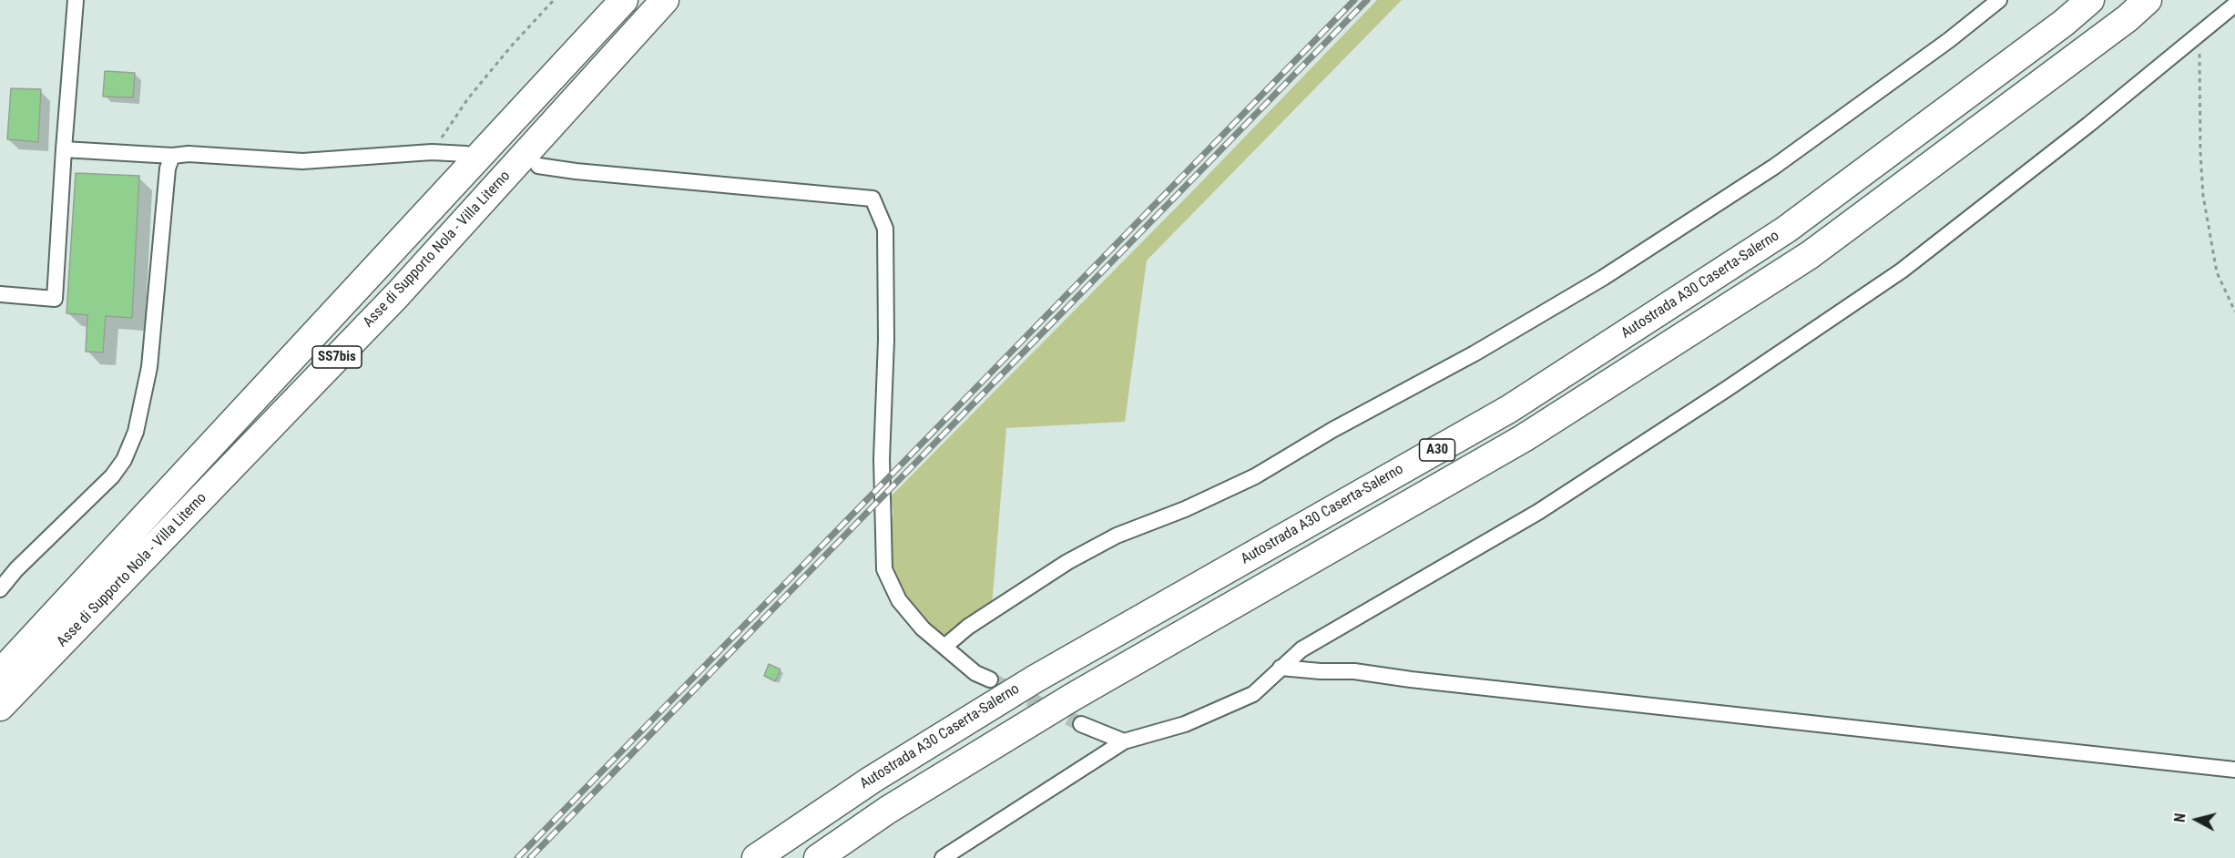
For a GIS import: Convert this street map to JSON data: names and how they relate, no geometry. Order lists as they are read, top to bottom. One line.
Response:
{"streets":{"highway":["Asse di Supporto Nola - Villa Literno","Autostrada A30 Caserta-Salerno","SS7bis","A30"]},"north":"left"}
